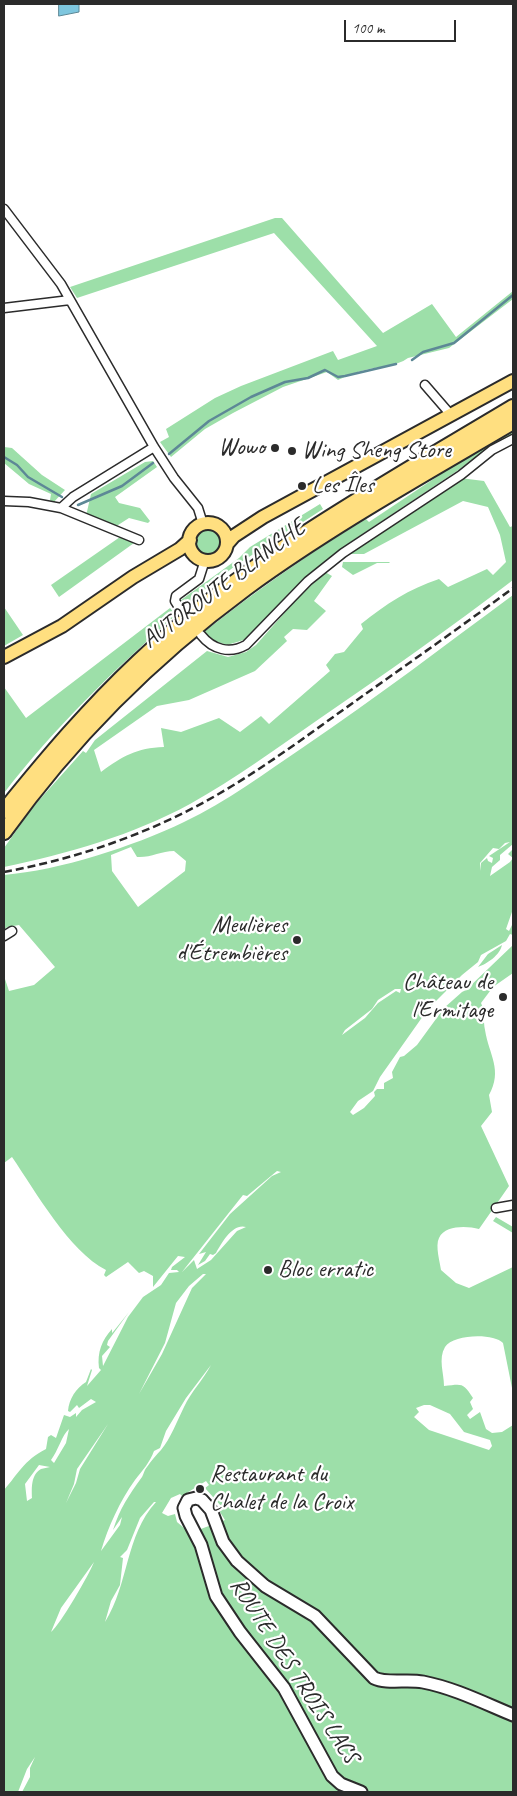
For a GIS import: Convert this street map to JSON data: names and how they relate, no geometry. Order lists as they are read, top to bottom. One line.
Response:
{"streets":{"highway":["AUTOROUTE BLANCHE"],"street":["ROUTE DES TROIS LACS"]},"places":["Wowo","Wing Sheng Store","Les Îles","Meulières d'Étrembières","Château de l'Ermitage","Bloc erratic","Restaurant du Chalet de la Croix"],"scale_bar":"100 m"}
